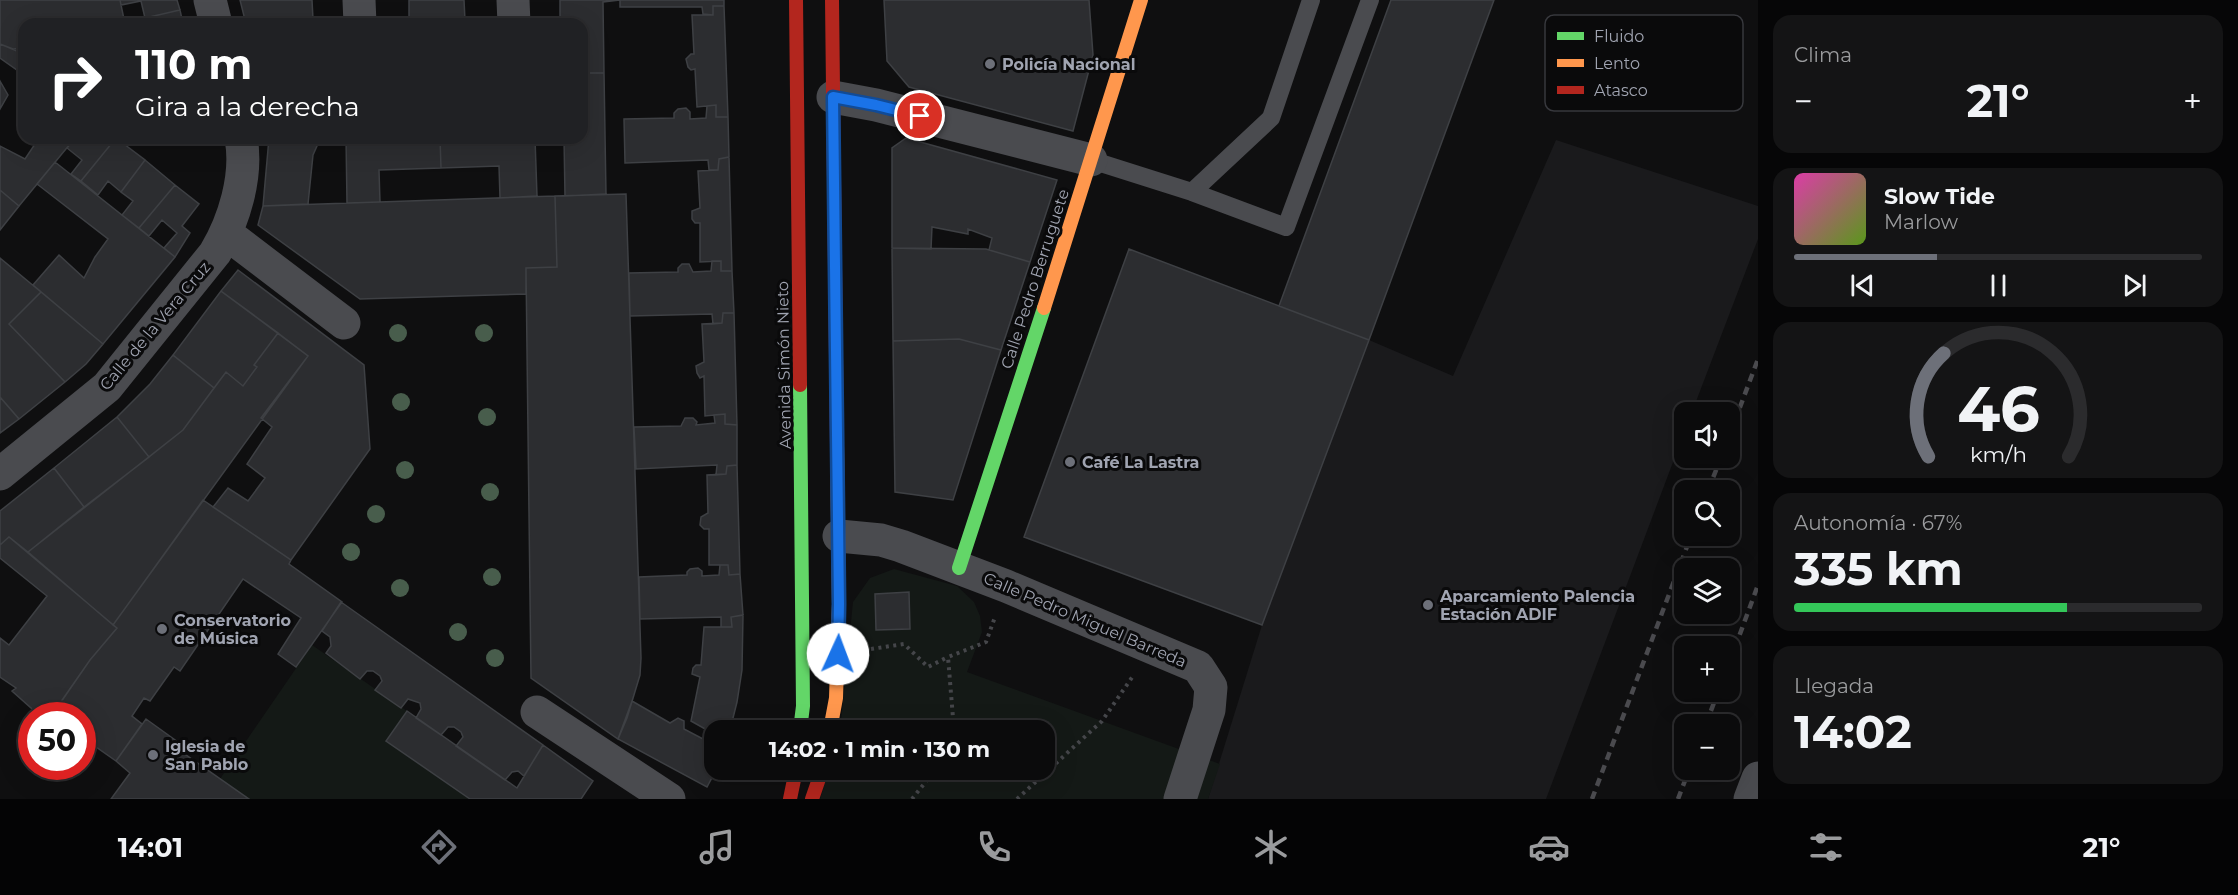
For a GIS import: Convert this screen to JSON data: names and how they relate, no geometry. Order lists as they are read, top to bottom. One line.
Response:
{"streets":{"main road":["Calle Pedro Berruguete","Avenida Simón Nieto"],"street":["Calle de la Vera Cruz","Calle Pedro Miguel Barreda"]},"crossings":[["Calle Pedro Berruguete","Calle Pedro Miguel Barreda"]],"places":["Policía Nacional","Café La Lastra","Aparcamiento Palencia Estación ADIF","Conservatorio de Música","Iglesia de San Pablo"],"legend":["Fluido","Lento","Atasco"],"page":{"tile":["Clima",["Autonomía · 67%","335 km"],["Llegada","14:02"]],"turn":["110 m","Gira a la derecha"],"heat":["−","21°","+"],"song":["Slow Tide","Marlow"],"map_buttons":["+","−"],"limit":"50","trip":"14:02 · 1 min · 130 m","tabs":["14:01","21°"],"gauge":["46","km/h"]}}
